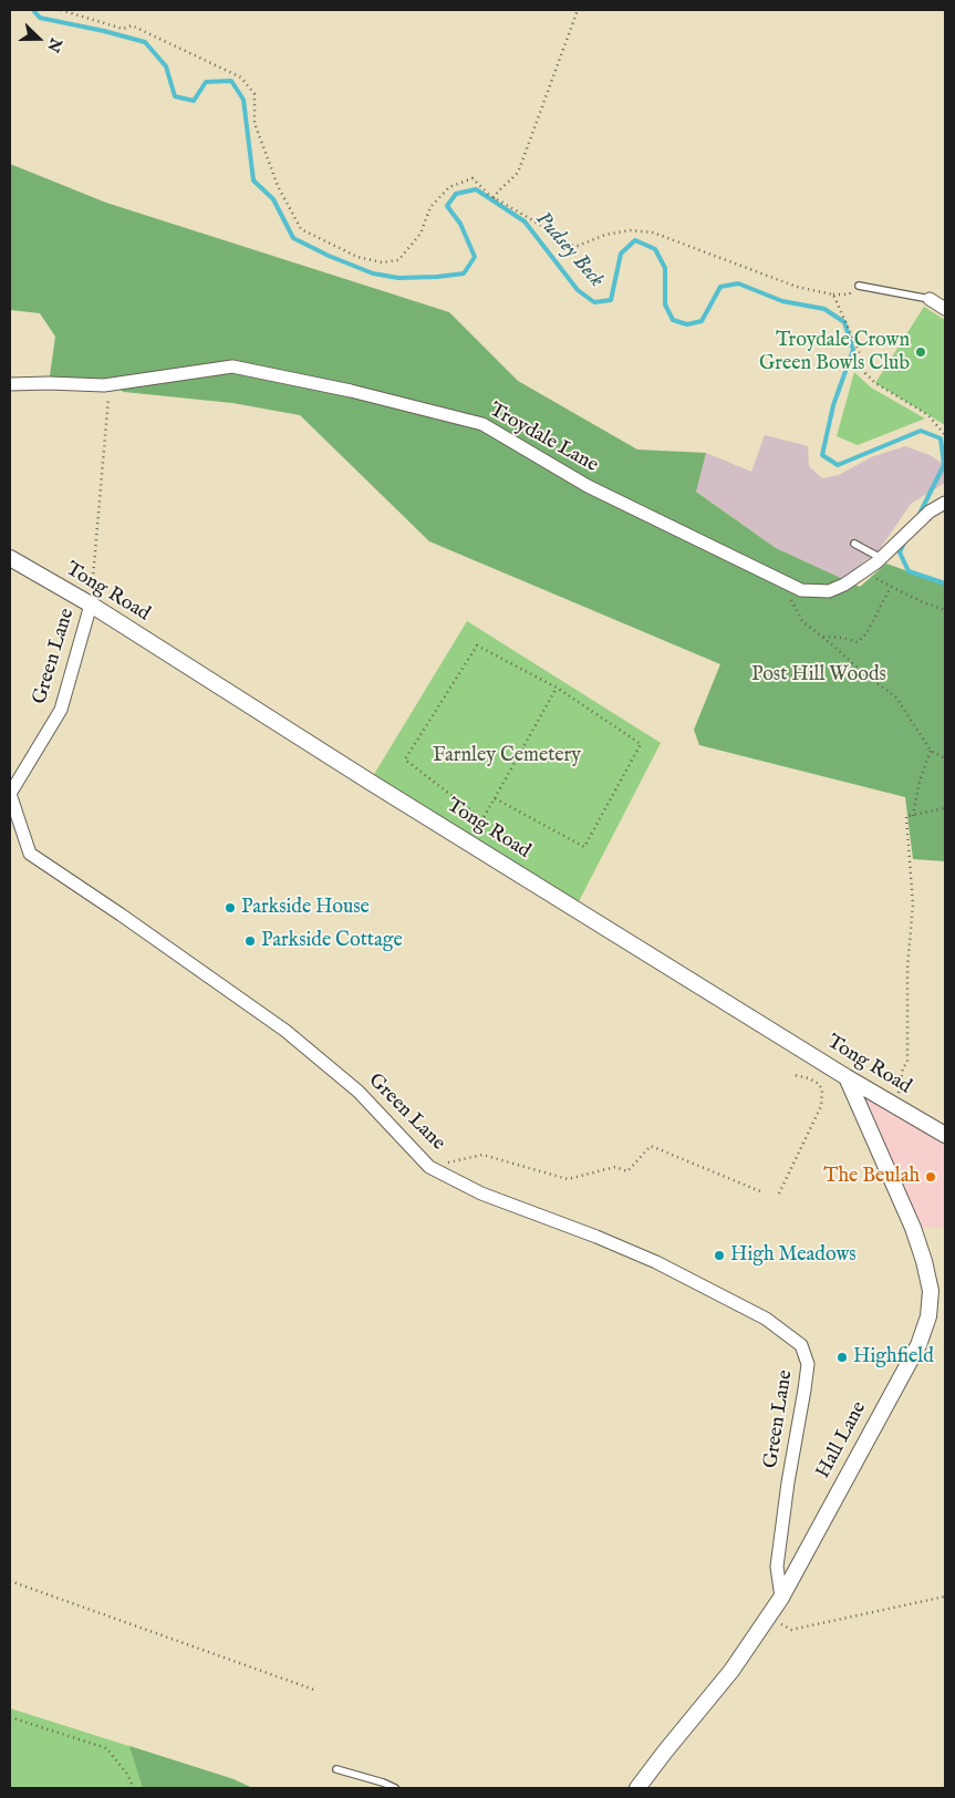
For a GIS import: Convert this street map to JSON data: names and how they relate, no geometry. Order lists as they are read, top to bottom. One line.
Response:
{"streets":{"street":["Troydale Lane","Tong Road","Green Lane","Hall Lane"]},"crossings":[["Tong Road","Green Lane"],["Tong Road","Hall Lane"],["Green Lane","Hall Lane"]],"water":["Pudsey Beck"],"parks":["Post Hill Woods","Farnley Cemetery"],"places":["Troydale Crown Green Bowls Club","Parkside House","Parkside Cottage","The Beulah","High Meadows","Highfield"],"north":"right"}
